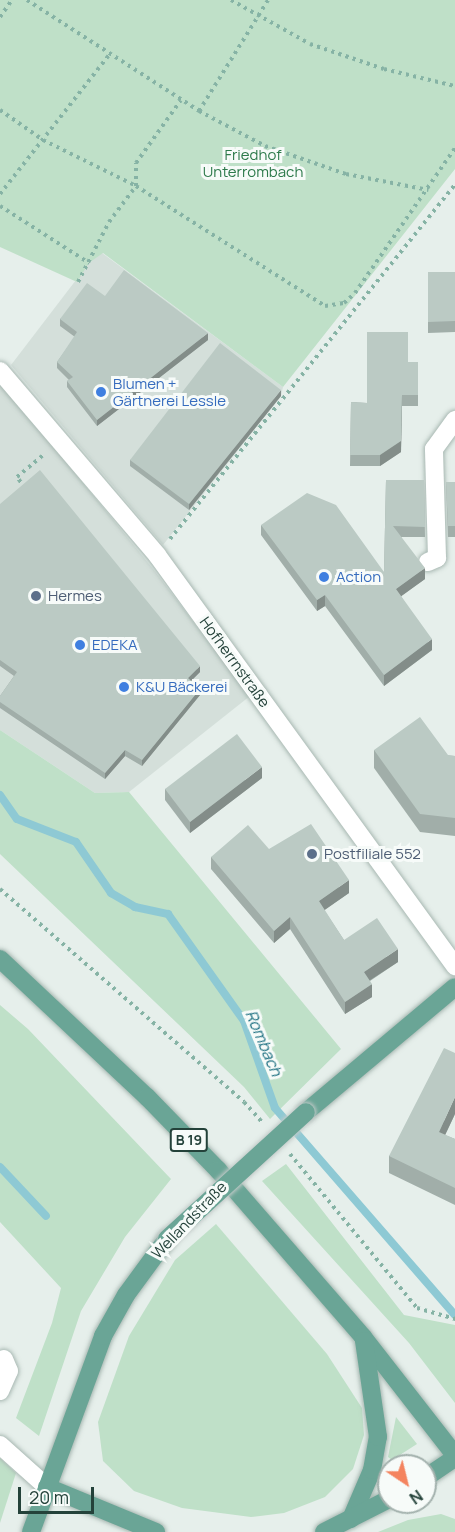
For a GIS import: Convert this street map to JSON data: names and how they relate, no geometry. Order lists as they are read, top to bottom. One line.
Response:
{"streets":{"main road":["B 19","Wellandstraße"],"street":["Hofherrnstraße"]},"water":["Rombach"],"parks":["Friedhof Unterrombach"],"places":["Blumen + Gärtnerei Lessle","Action","Hermes","EDEKA","K&U Bäckerei","Postfiliale 552"],"scale_bar":"20 m","north":"bottom right"}
